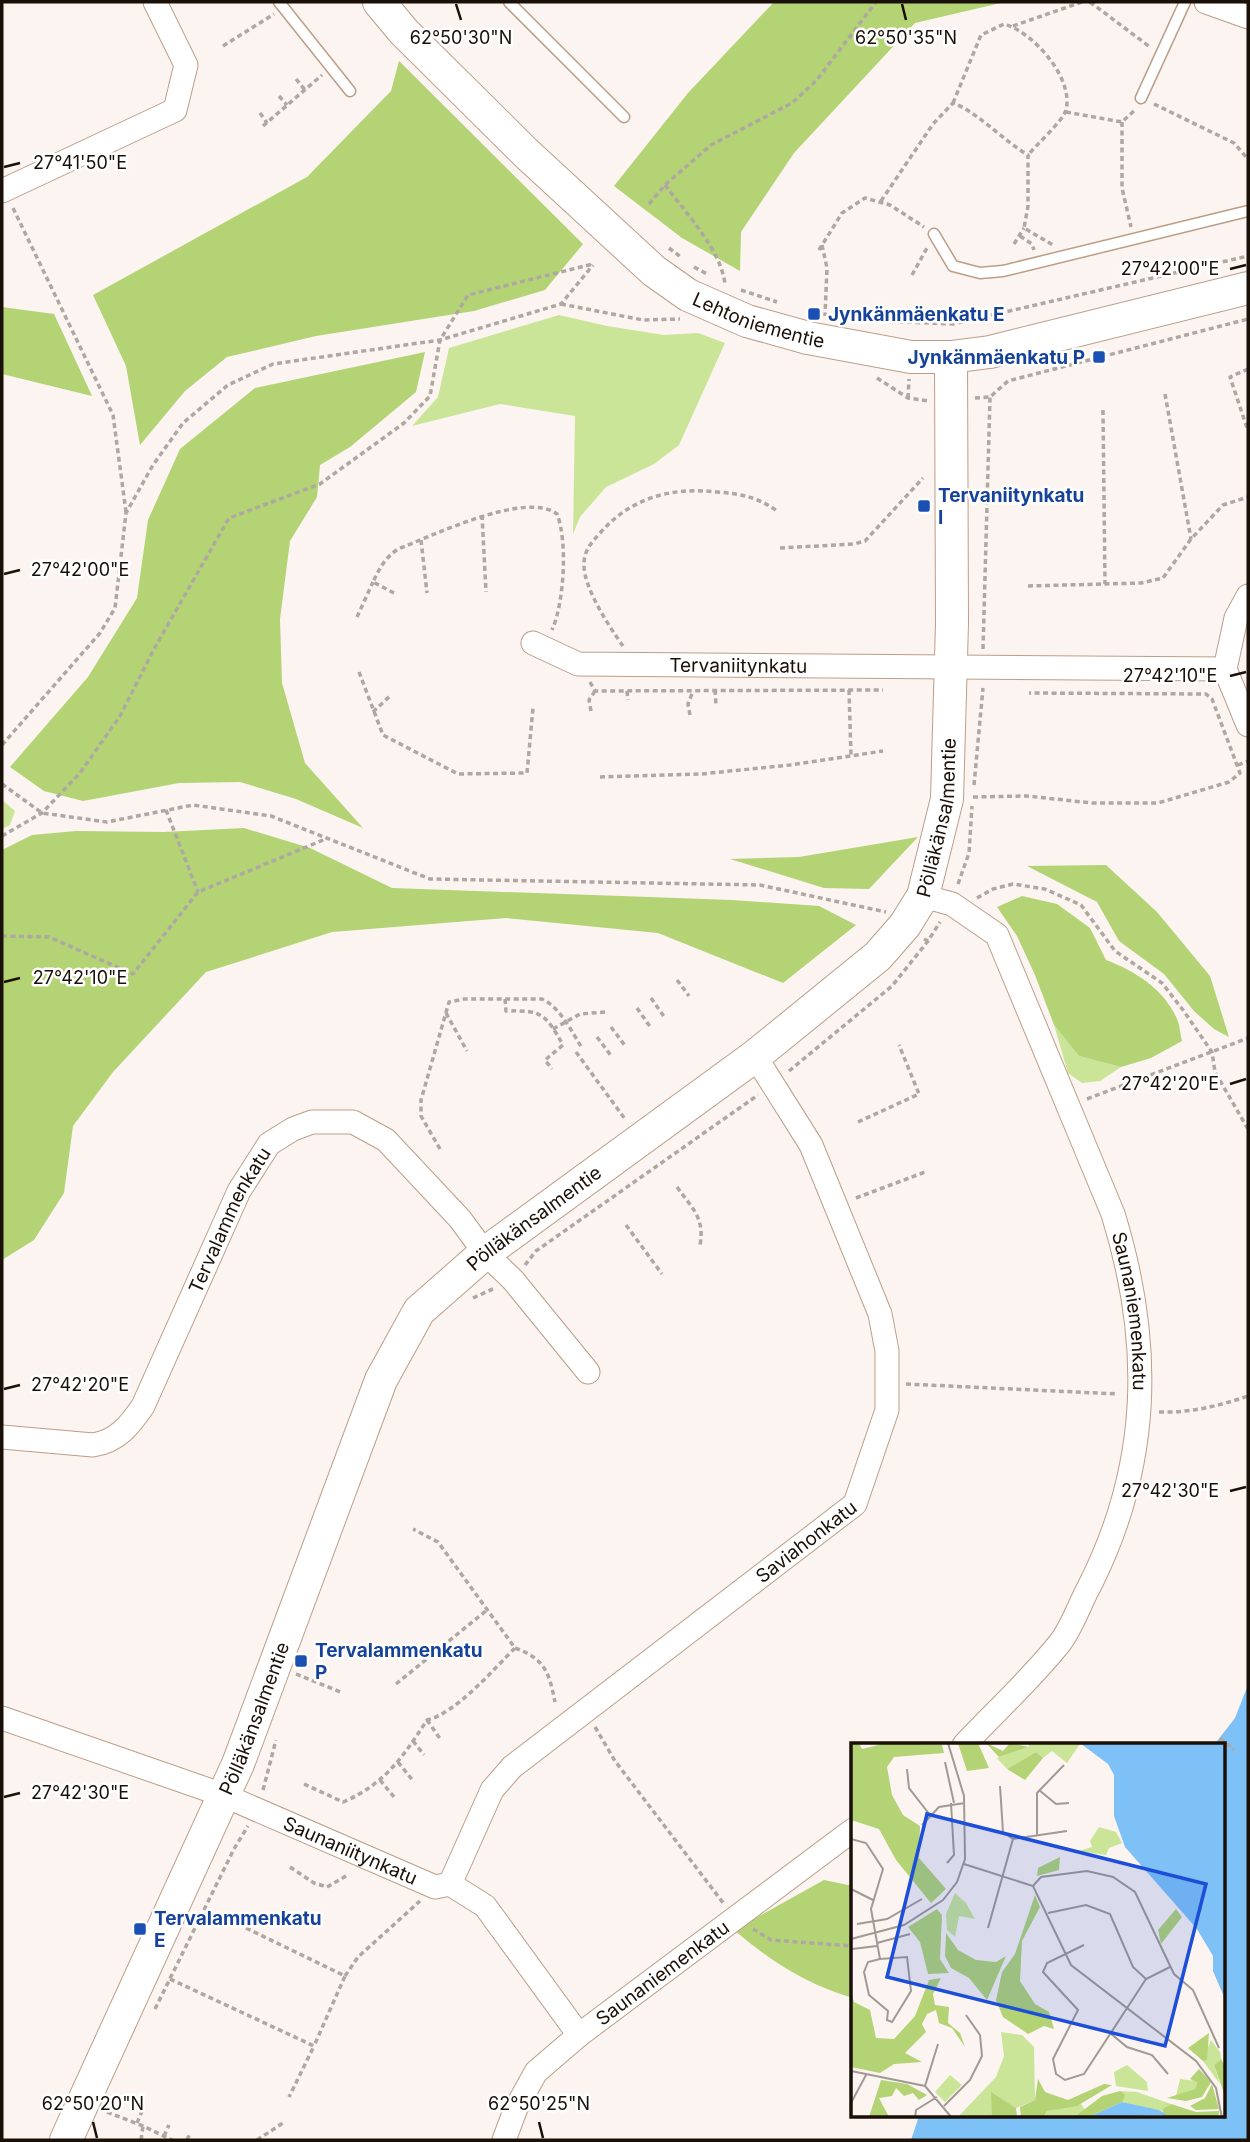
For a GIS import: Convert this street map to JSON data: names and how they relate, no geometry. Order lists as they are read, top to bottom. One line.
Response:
{"streets":{"street":["Lehtoniementie","Tervaniitynkatu","Pölläkänsalmentie","Tervalammenkatu","Saunaniemenkatu","Saviahonkatu","Saunaniitynkatu"]},"crossings":[["Lehtoniementie","Pölläkänsalmentie"],["Tervaniitynkatu","Pölläkänsalmentie"],["Pölläkänsalmentie","Tervalammenkatu"],["Pölläkänsalmentie","Saunaniemenkatu"],["Pölläkänsalmentie","Saviahonkatu"],["Pölläkänsalmentie","Saunaniitynkatu"],["Saunaniemenkatu","Saunaniitynkatu"],["Saviahonkatu","Saunaniitynkatu"]],"places":{"transit":["Jynkänmäenkatu E","Jynkänmäenkatu P","Tervaniitynkatu I","Tervalammenkatu P","Tervalammenkatu E"]},"coordinates":["62°50'35\"N","62°50'30\"N","27°41'50\"E","27°42'00\"E","27°42'10\"E","27°42'20\"E","27°42'30\"E","62°50'20\"N","62°50'25\"N"]}
